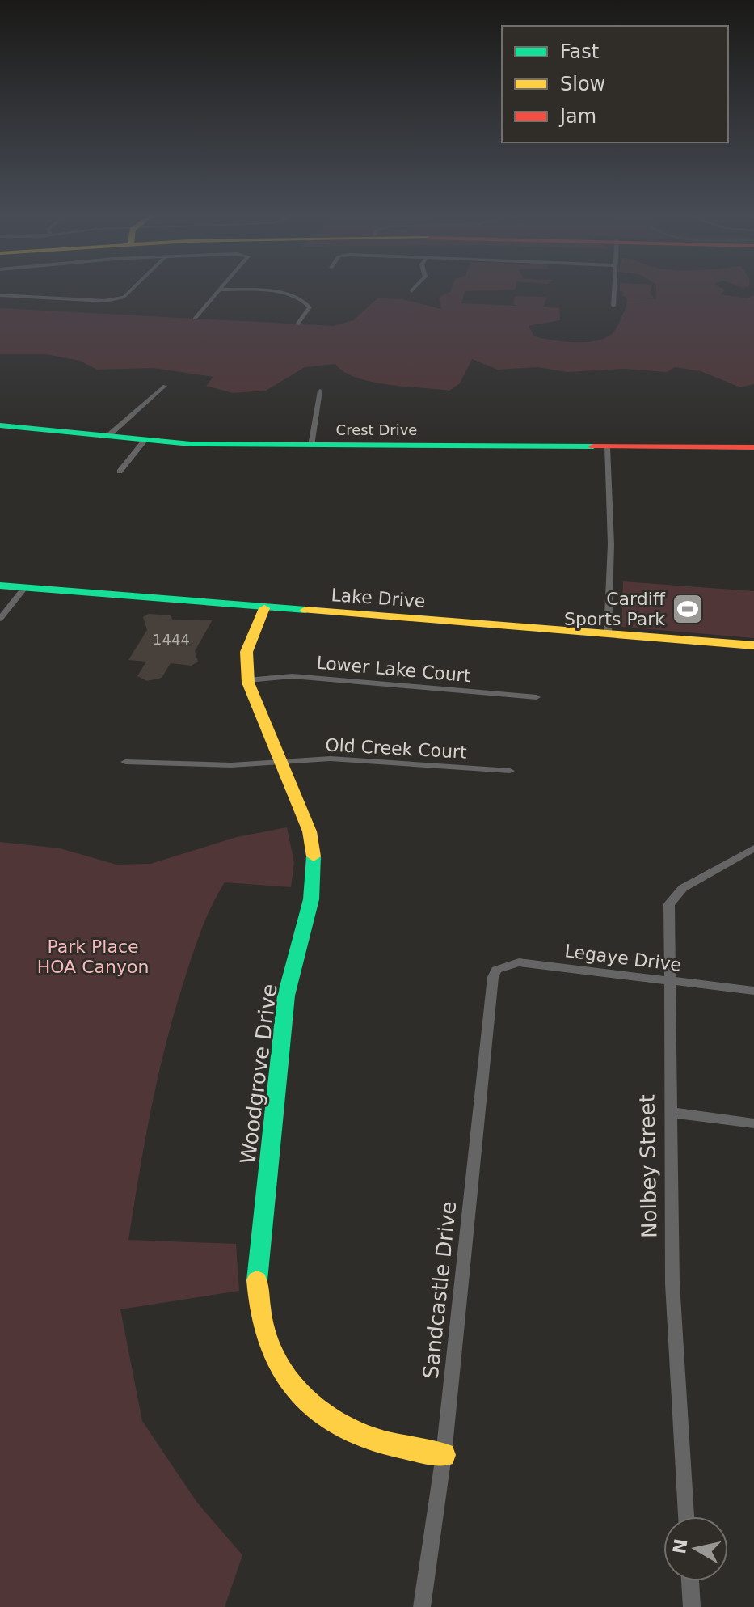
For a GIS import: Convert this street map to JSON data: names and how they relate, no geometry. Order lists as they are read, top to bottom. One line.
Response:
{"streets":{"main road":["Crest Drive","Lake Drive","Woodgrove Drive"],"street":["Lower Lake Court","Old Creek Court","Legaye Drive","Nolbey Street","Sandcastle Drive"]},"crossings":[["Lake Drive","Woodgrove Drive"],["Lower Lake Court","Woodgrove Drive"],["Old Creek Court","Woodgrove Drive"],["Legaye Drive","Nolbey Street"],["Legaye Drive","Sandcastle Drive"],["Woodgrove Drive","Sandcastle Drive"]],"parks":["Park Place HOA Canyon"],"places":{"sports":["Cardiff Sports Park"]},"house_numbers":["1444"],"legend":["Fast","Slow","Jam"],"north":"left"}
